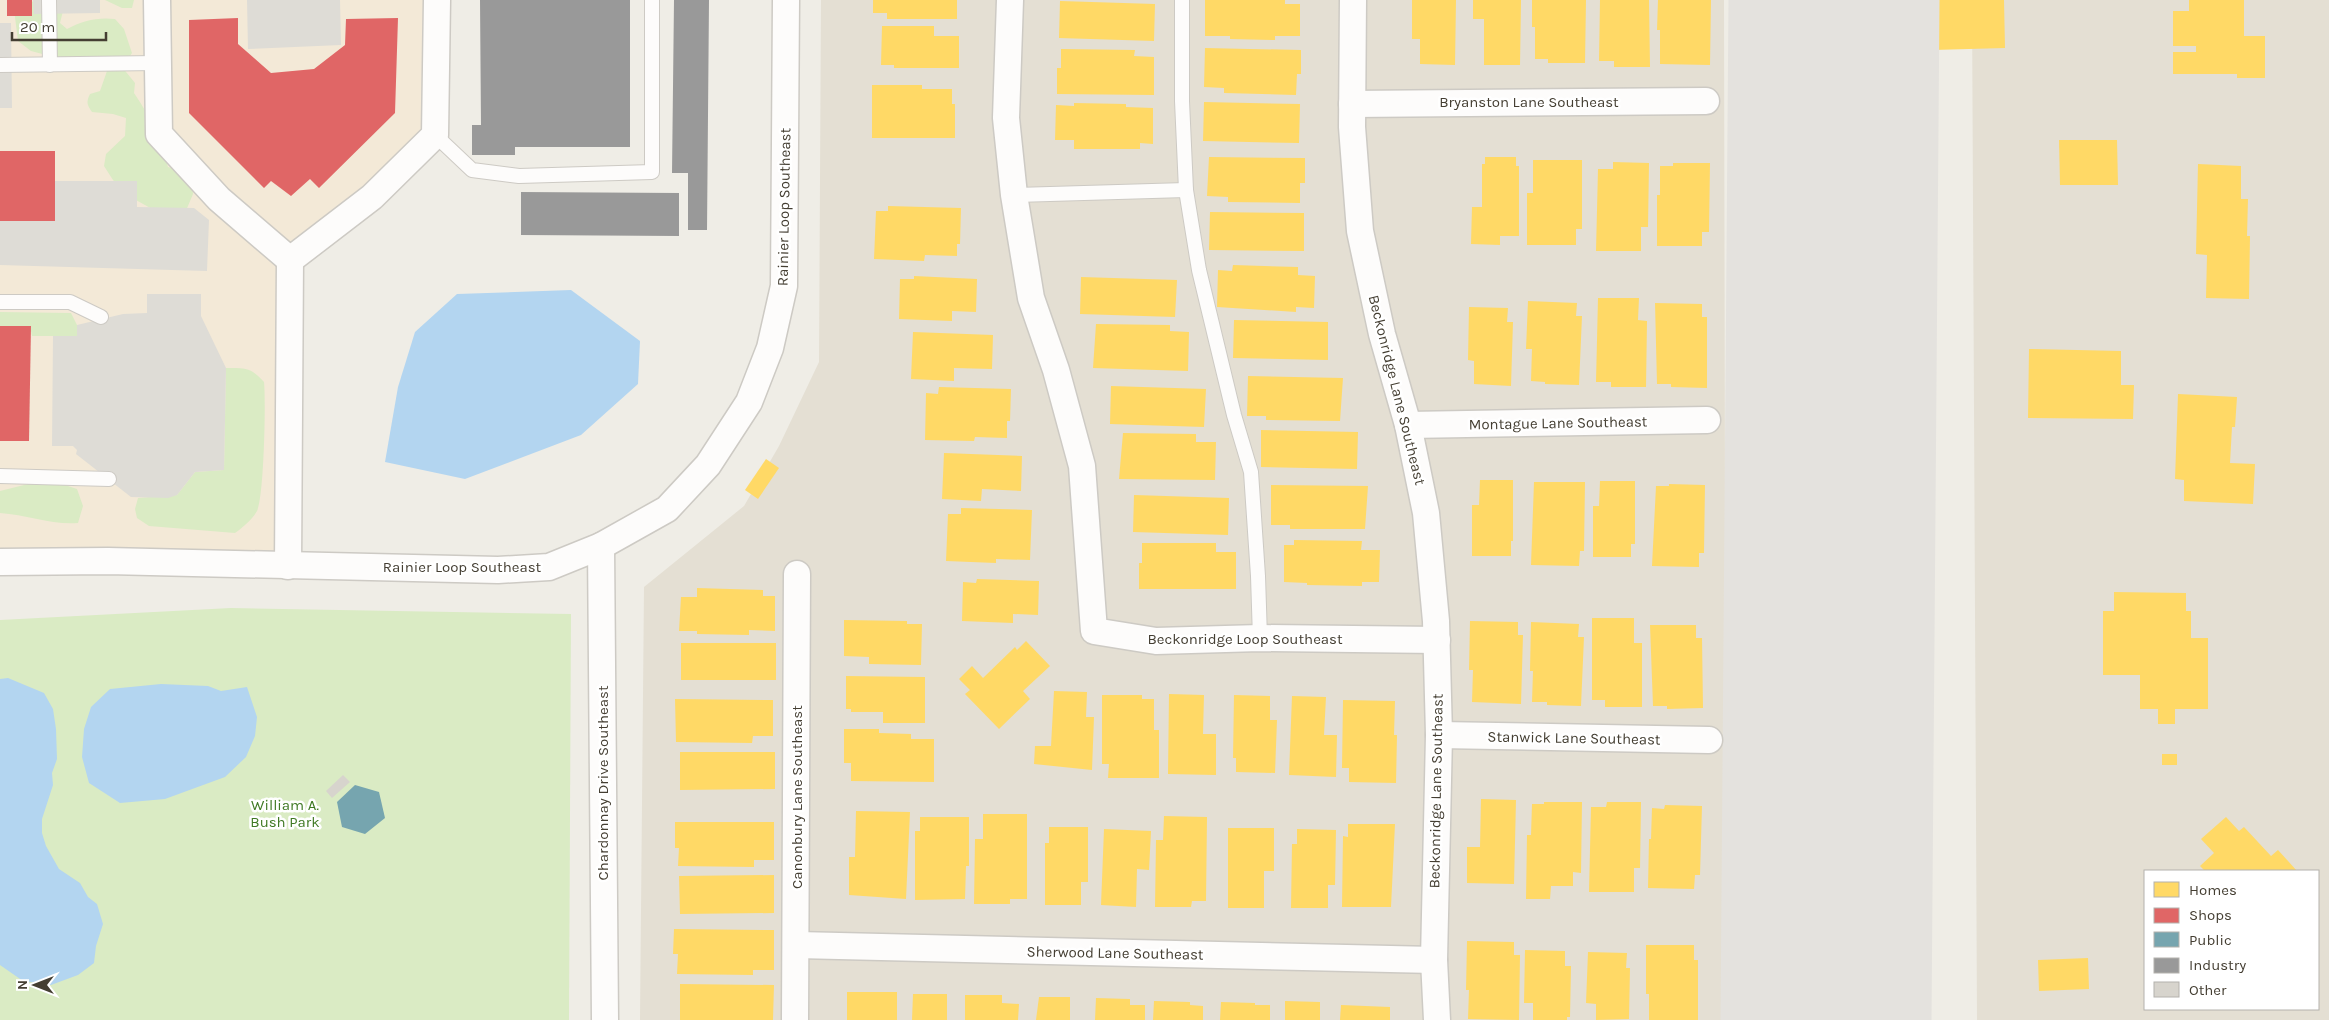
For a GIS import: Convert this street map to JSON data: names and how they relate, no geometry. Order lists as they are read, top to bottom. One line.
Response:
{"streets":{"street":["Bryanston Lane Southeast","Rainier Loop Southeast","Beckonridge Lane Southeast","Montague Lane Southeast","Beckonridge Loop Southeast","Stanwick Lane Southeast","Chardonnay Drive Southeast","Canonbury Lane Southeast","Sherwood Lane Southeast"]},"crossings":[["Bryanston Lane Southeast","Beckonridge Lane Southeast"],["Rainier Loop Southeast","Chardonnay Drive Southeast"],["Beckonridge Lane Southeast","Montague Lane Southeast"],["Beckonridge Lane Southeast","Beckonridge Loop Southeast"],["Beckonridge Lane Southeast","Stanwick Lane Southeast"],["Beckonridge Lane Southeast","Sherwood Lane Southeast"],["Canonbury Lane Southeast","Sherwood Lane Southeast"]],"parks":["William A. Bush Park"],"legend":["Homes","Shops","Public","Industry","Other"],"scale_bar":"20 m","north":"left"}
